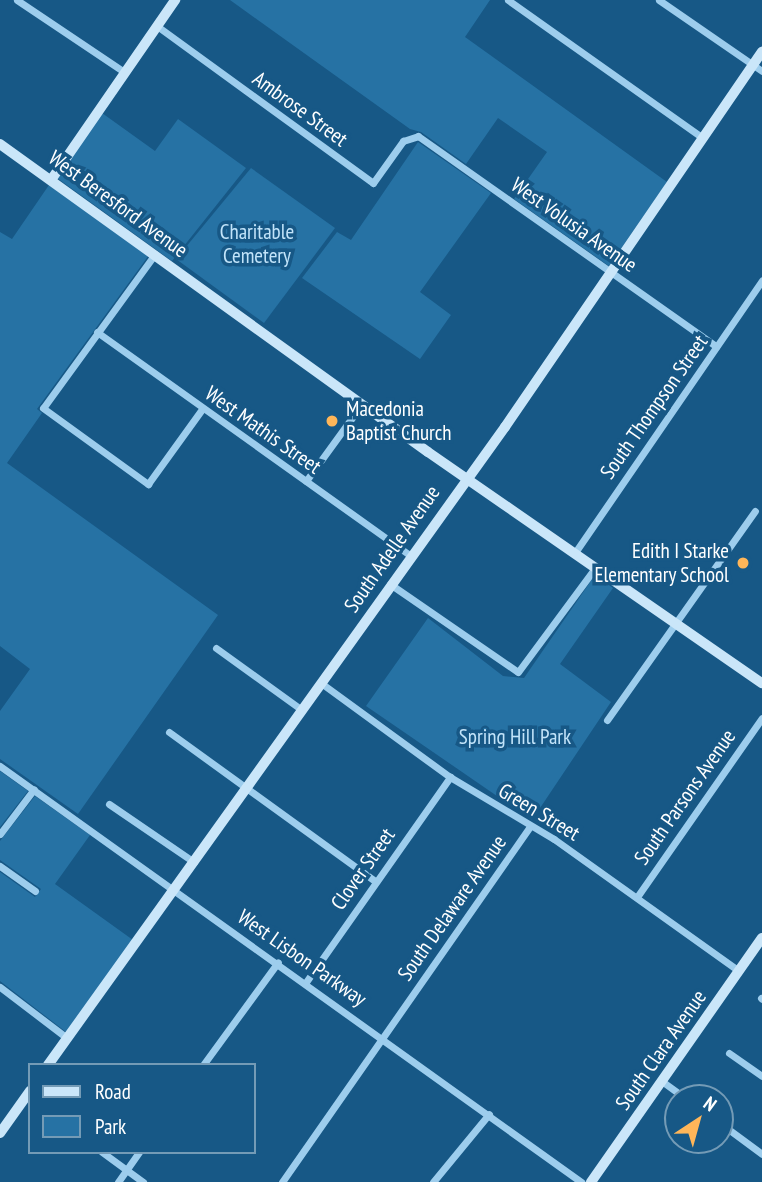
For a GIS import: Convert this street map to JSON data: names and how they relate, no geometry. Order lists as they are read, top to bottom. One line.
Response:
{"streets":{"street":["Ambrose Street","West Beresford Avenue","West Volusia Avenue","South Thompson Street","West Mathis Street","South Adelle Avenue","South Parsons Avenue","Green Street","Clover Street","South Delaware Avenue","West Lisbon Parkway","South Clara Avenue"]},"crossings":[["Ambrose Street","West Volusia Avenue"],["West Beresford Avenue","South Thompson Street"],["West Beresford Avenue","South Adelle Avenue"],["West Volusia Avenue","South Thompson Street"],["West Volusia Avenue","South Adelle Avenue"],["West Mathis Street","South Adelle Avenue"],["South Adelle Avenue","Green Street"],["South Adelle Avenue","West Lisbon Parkway"],["South Parsons Avenue","Green Street"],["Green Street","Clover Street"],["Green Street","South Delaware Avenue"],["Green Street","South Clara Avenue"],["Clover Street","West Lisbon Parkway"],["South Delaware Avenue","West Lisbon Parkway"]],"parks":["Charitable Cemetery","Spring Hill Park"],"places":["Macedonia Baptist Church","Edith I Starke Elementary School"],"legend":["Road","Park"],"north":"top right"}
